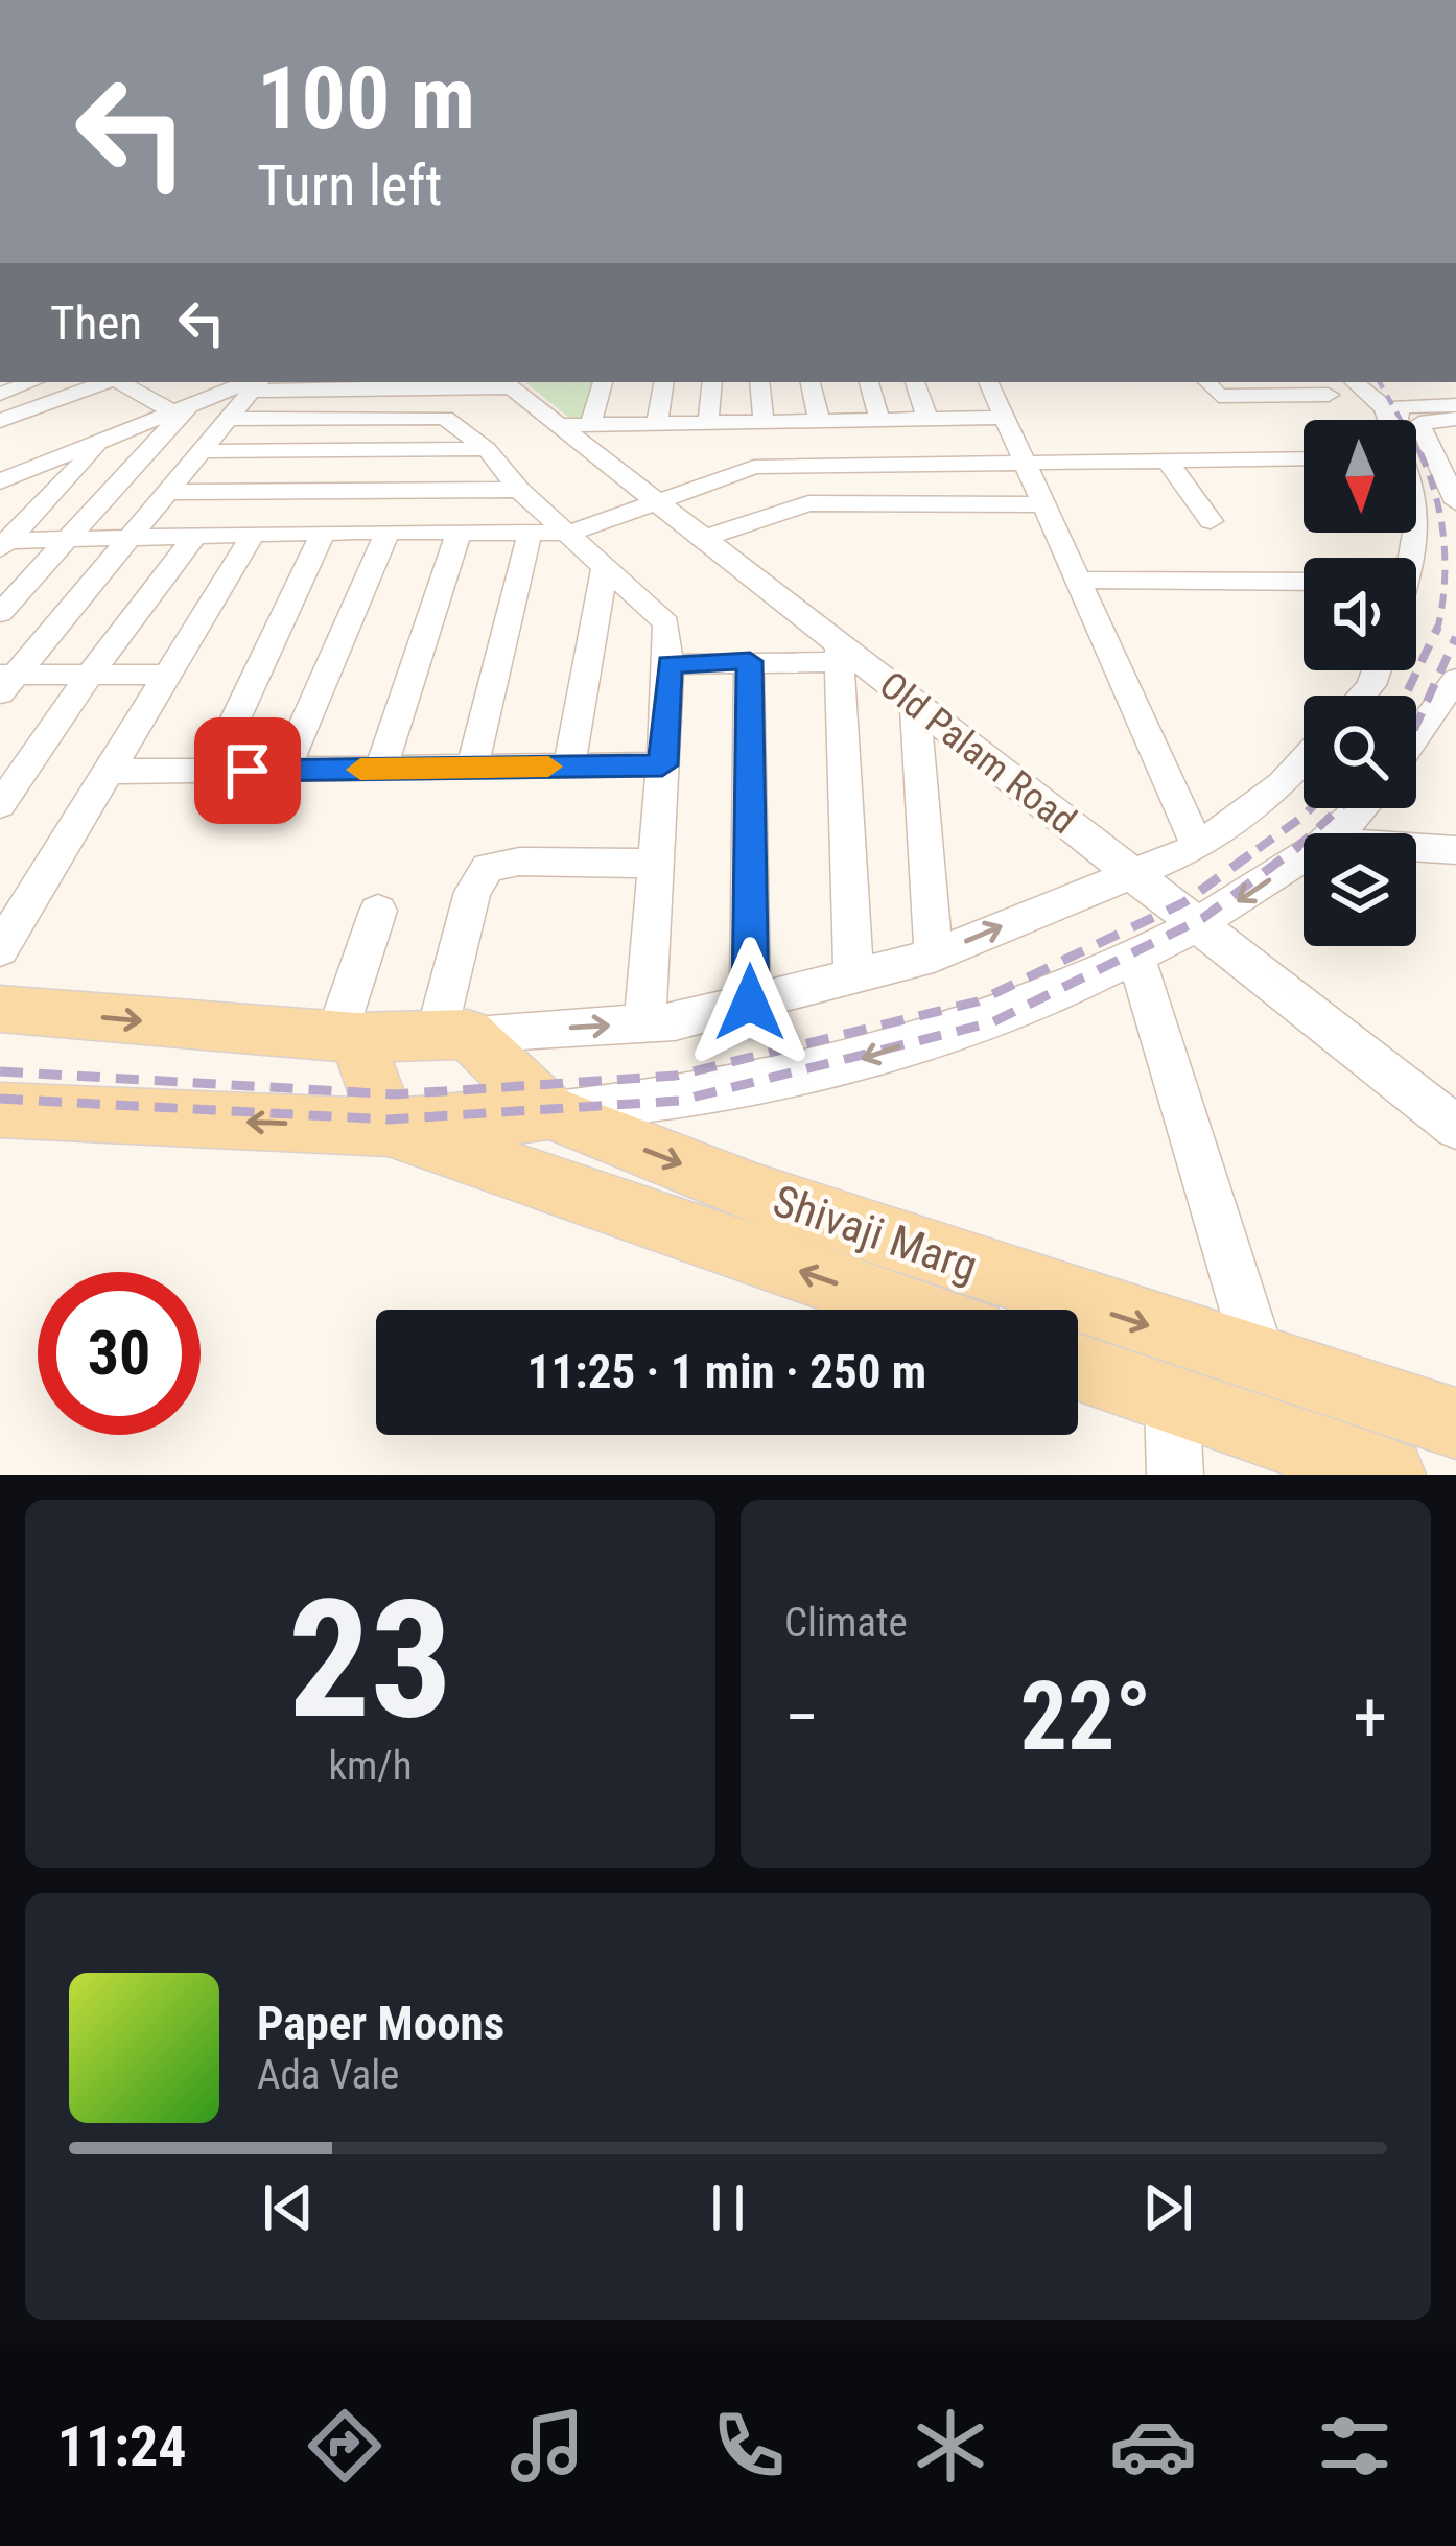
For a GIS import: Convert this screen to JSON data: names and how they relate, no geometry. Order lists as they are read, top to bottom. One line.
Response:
{"streets":{"main road":["Shivaji Marg"],"street":["Old Palam Road"]},"north":"bottom","page":{"turn":["100 m","Turn left"],"then":"Then","limit":"30","trip":"11:25 · 1 min · 250 m","tile":[["23","km/h"],"Climate"],"heat":["−","22°","+"],"song":["Paper Moons","Ada Vale"],"tabs":"11:24"}}
